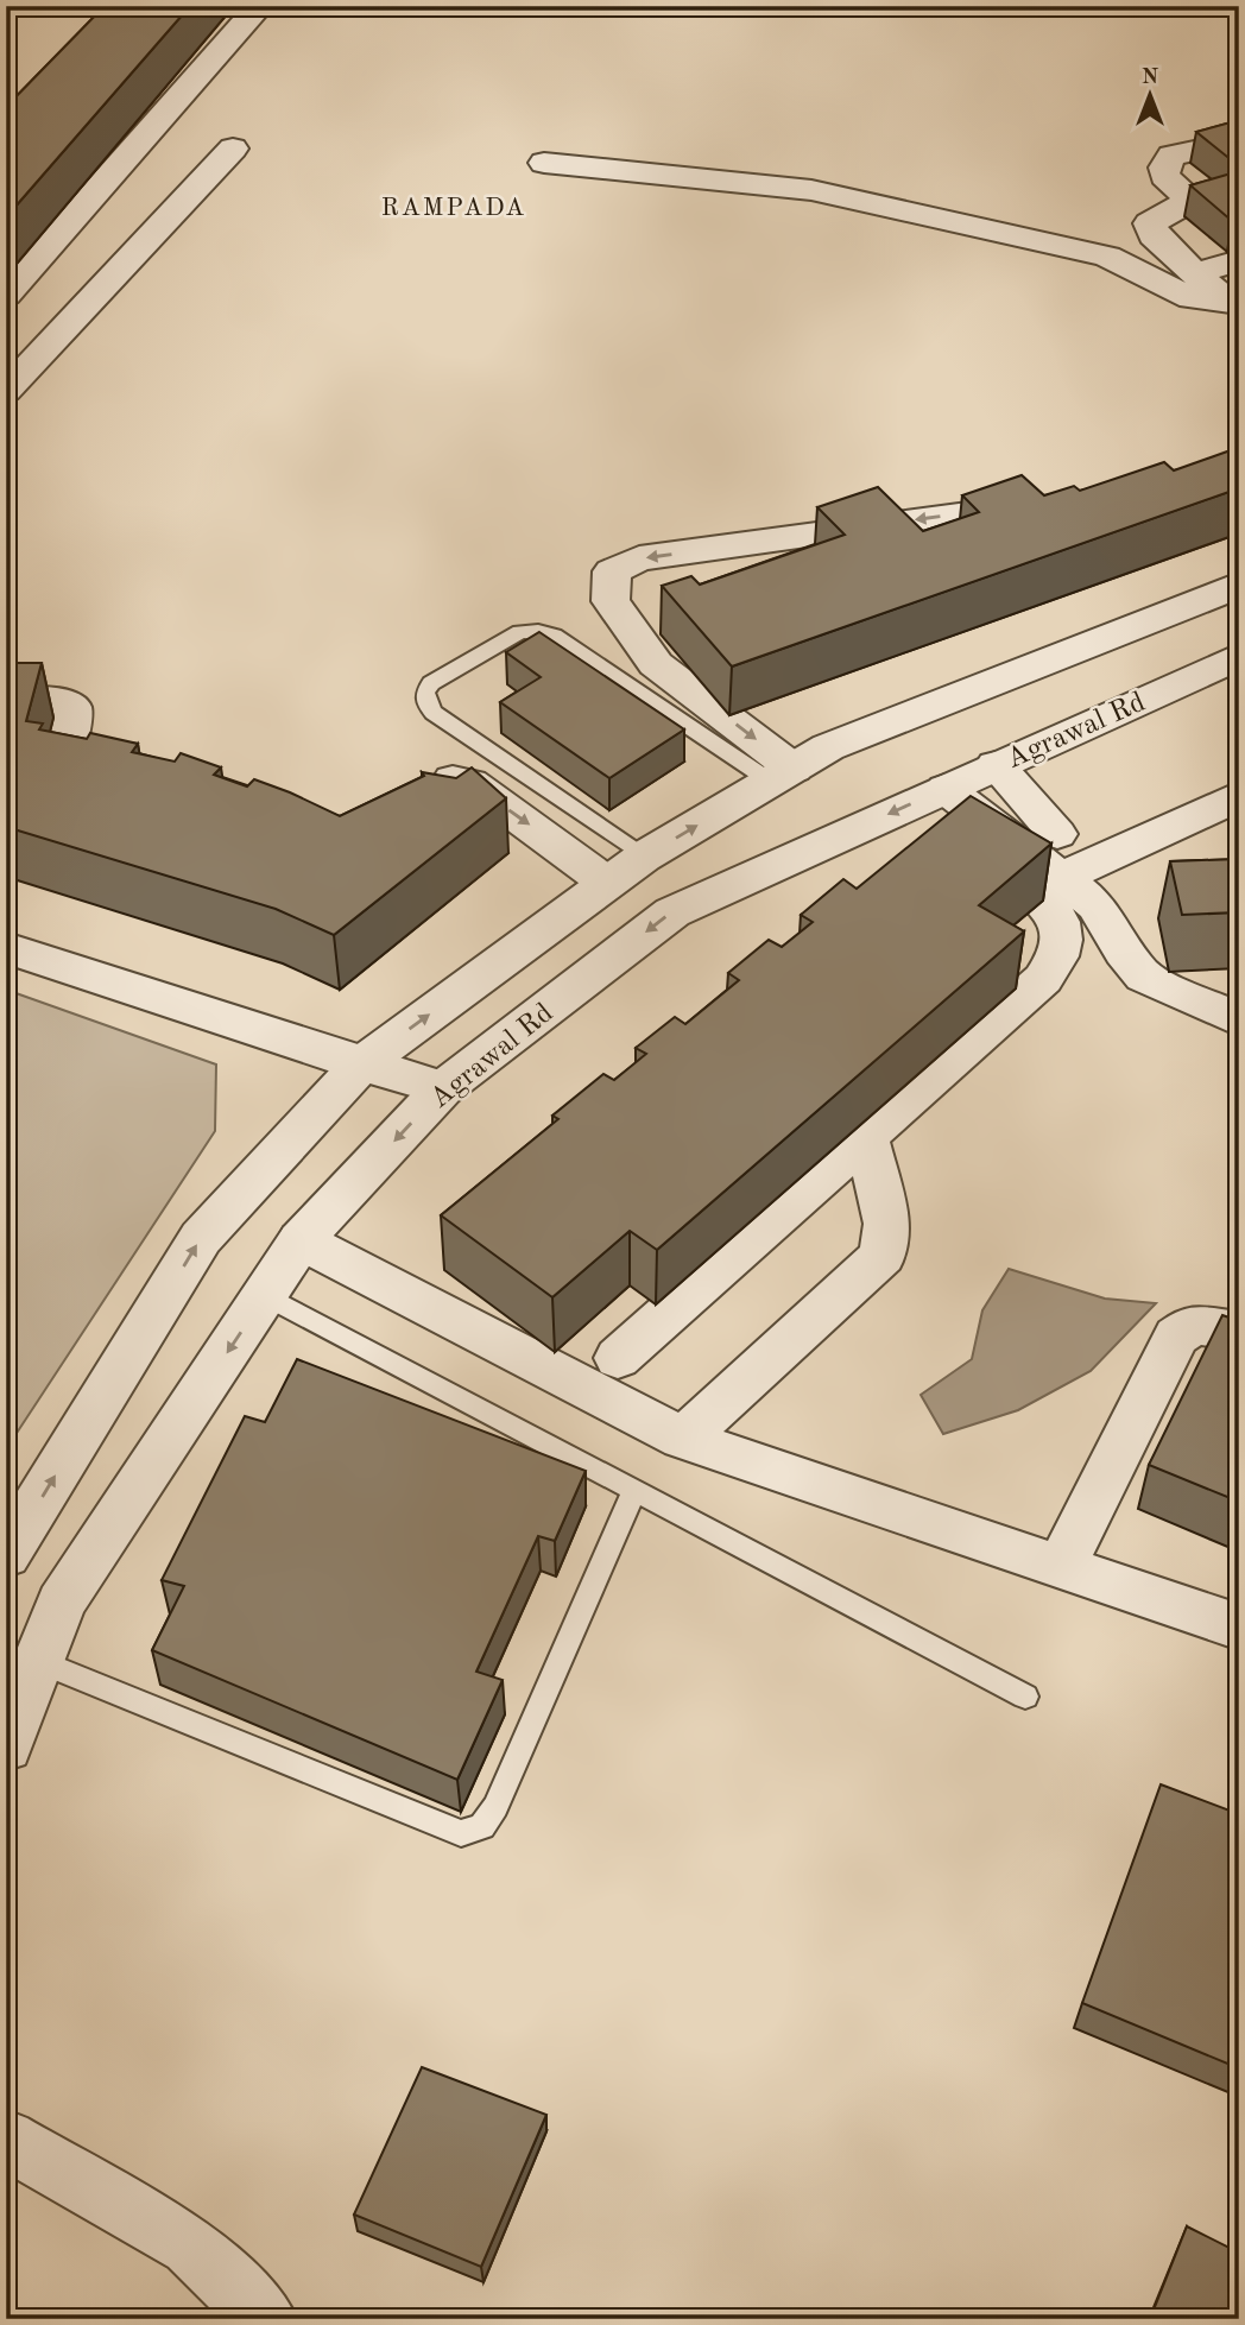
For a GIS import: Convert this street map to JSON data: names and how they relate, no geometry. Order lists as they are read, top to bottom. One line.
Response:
{"streets":{"street":["Agrawal Rd"]},"districts":["RAMPADA"],"north":"top"}
